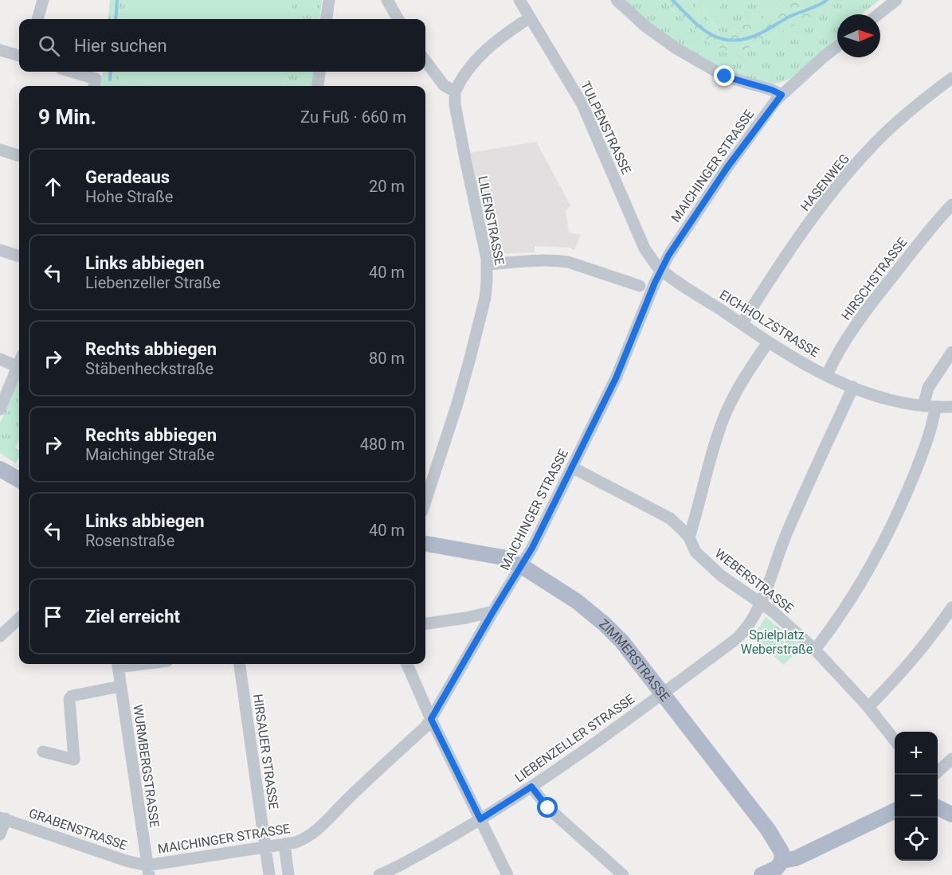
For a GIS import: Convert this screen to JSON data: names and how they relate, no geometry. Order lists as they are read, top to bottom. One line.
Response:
{"streets":{"main road":["ZIMMERSTRASSE"],"street":["TULPENSTRASSE","MAICHINGER STRASSE","HASENWEG","LILIENSTRASSE","HIRSCHSTRASSE","EICHHOLZSTRASSE","WEBERSTRASSE","LIEBENZELLER STRASSE","HIRSAUER STRASSE","WURMBERGSTRASSE","GRABENSTRASSE"]},"crossings":[["TULPENSTRASSE","MAICHINGER STRASSE"],["TULPENSTRASSE","EICHHOLZSTRASSE"],["MAICHINGER STRASSE","EICHHOLZSTRASSE"],["MAICHINGER STRASSE","WEBERSTRASSE"],["MAICHINGER STRASSE","ZIMMERSTRASSE"],["MAICHINGER STRASSE","HIRSAUER STRASSE"],["MAICHINGER STRASSE","WURMBERGSTRASSE"],["MAICHINGER STRASSE","GRABENSTRASSE"],["HASENWEG","EICHHOLZSTRASSE"],["HIRSCHSTRASSE","EICHHOLZSTRASSE"],["EICHHOLZSTRASSE","LIEBENZELLER STRASSE"],["WEBERSTRASSE","LIEBENZELLER STRASSE"],["ZIMMERSTRASSE","LIEBENZELLER STRASSE"],["WURMBERGSTRASSE","GRABENSTRASSE"]],"parks":["Spielplatz Weberstraße"],"north":"right","page":{"search":"Hier suchen","heading":["9 Min.","Zu Fuß · 660 m"],"list":[["Geradeaus","Hohe Straße","20 m"],["Links abbiegen","Liebenzeller Straße","40 m"],["Rechts abbiegen","Stäbenheckstraße","80 m"],["Rechts abbiegen","Maichinger Straße","480 m"],["Links abbiegen","Rosenstraße","40 m"],"Ziel erreicht"],"map_buttons":["+","−"]}}
